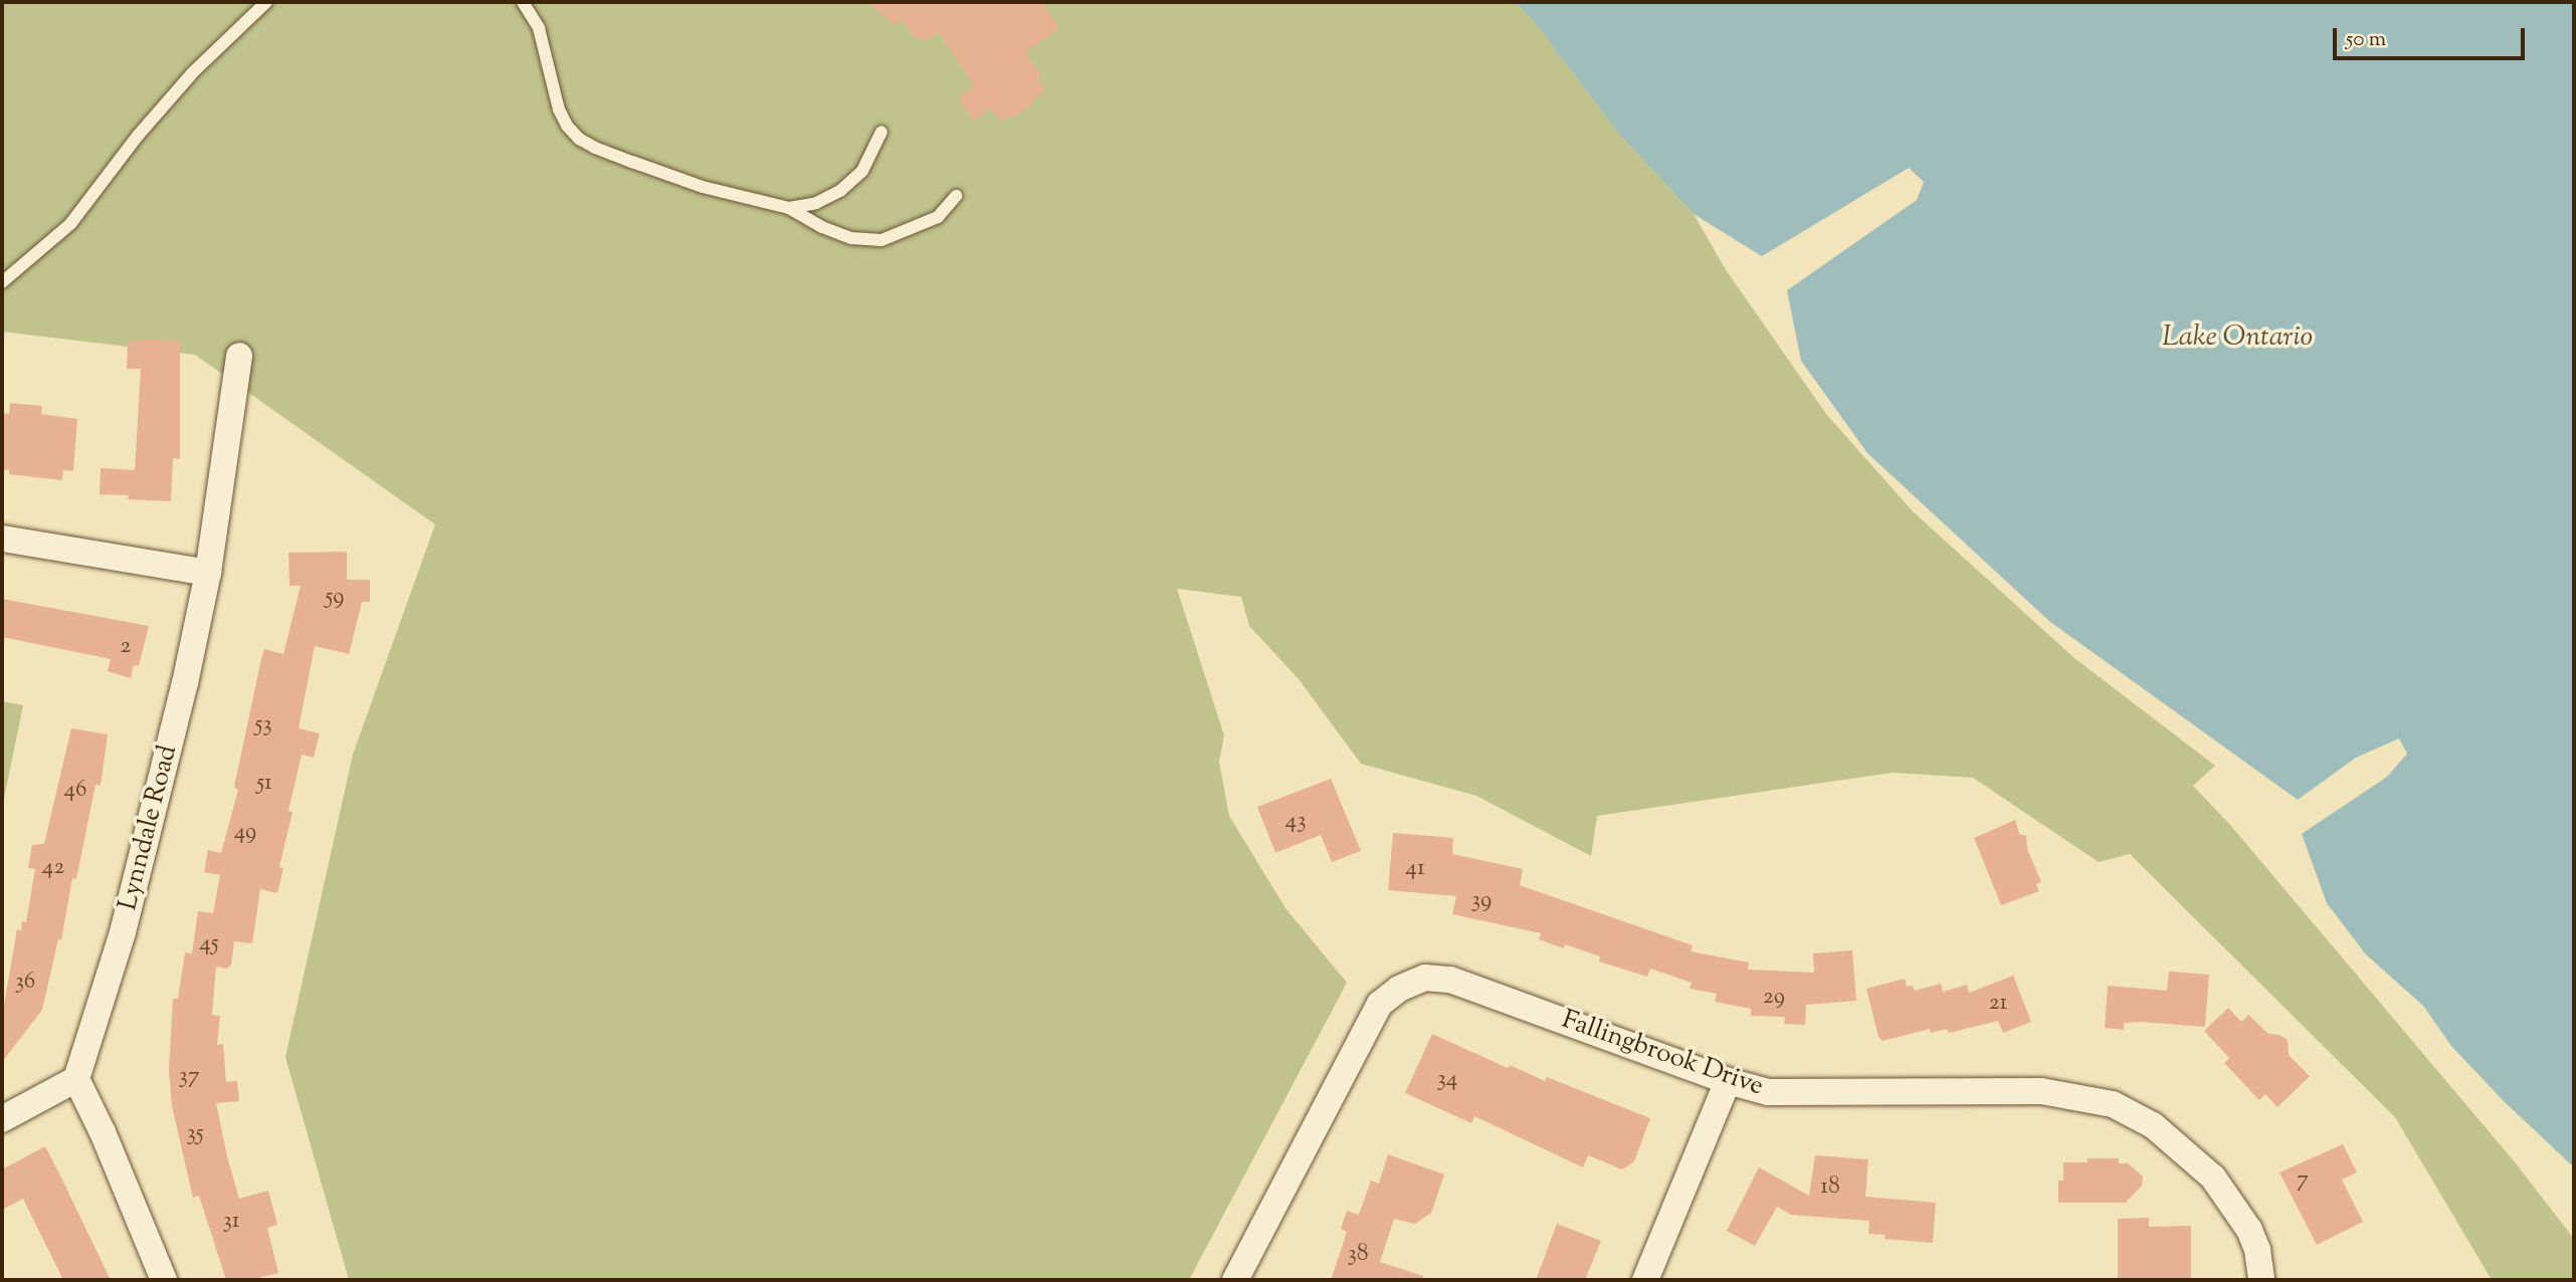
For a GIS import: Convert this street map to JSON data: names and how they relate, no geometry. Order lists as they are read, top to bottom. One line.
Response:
{"streets":{"street":["Lynndale Road","Fallingbrook Drive"]},"water":["Lake Ontario"],"house_numbers":["59","2","53","51","46","43","49","42","41","39","45","36","29","21","37","34","35","7","18","31","38"],"scale_bar":"50 m"}
